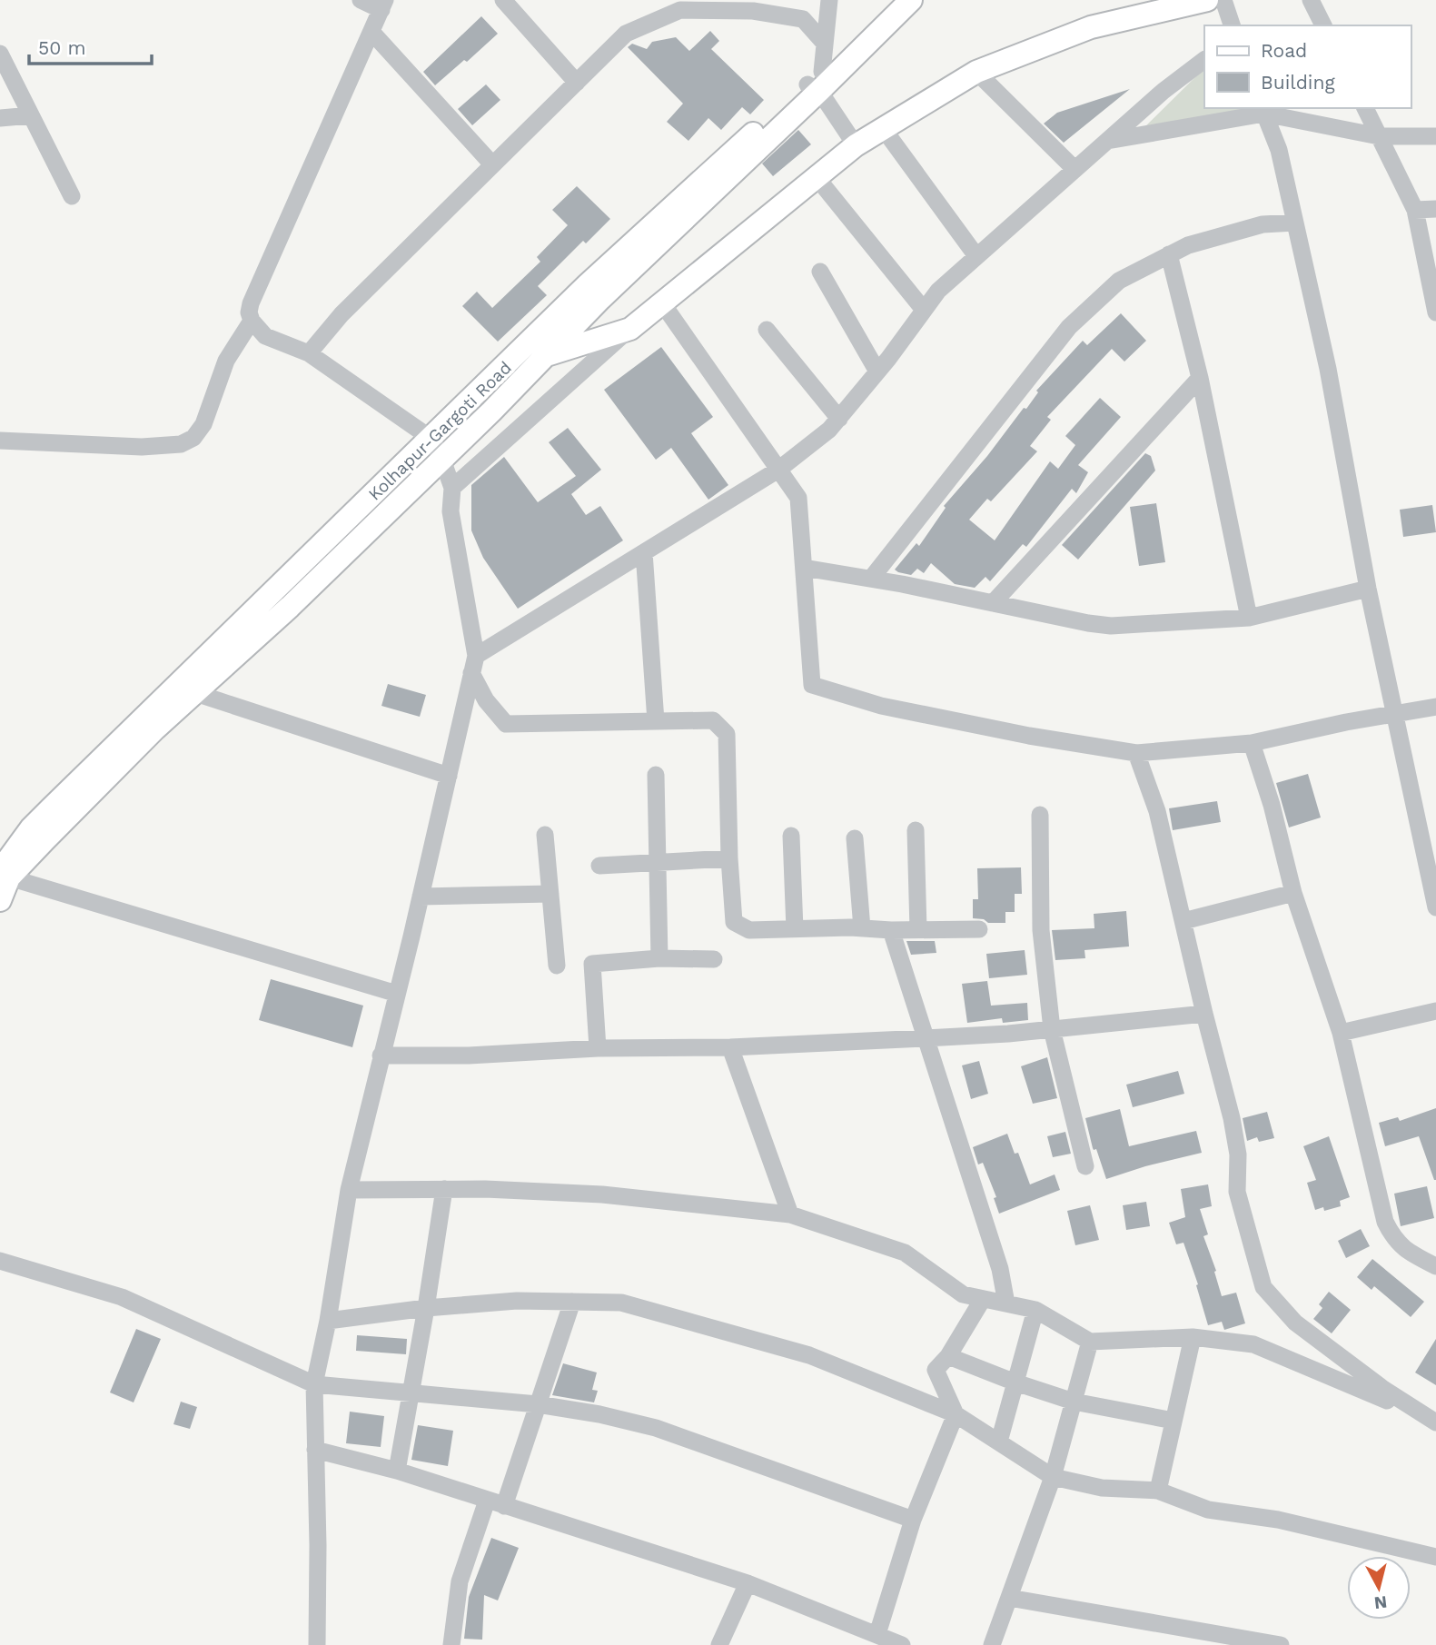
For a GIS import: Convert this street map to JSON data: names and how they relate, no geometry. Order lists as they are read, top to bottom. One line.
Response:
{"streets":{"main road":["Kolhapur-Gargoti Road"]},"legend":["Road","Building"],"scale_bar":"50 m","north":"bottom"}
